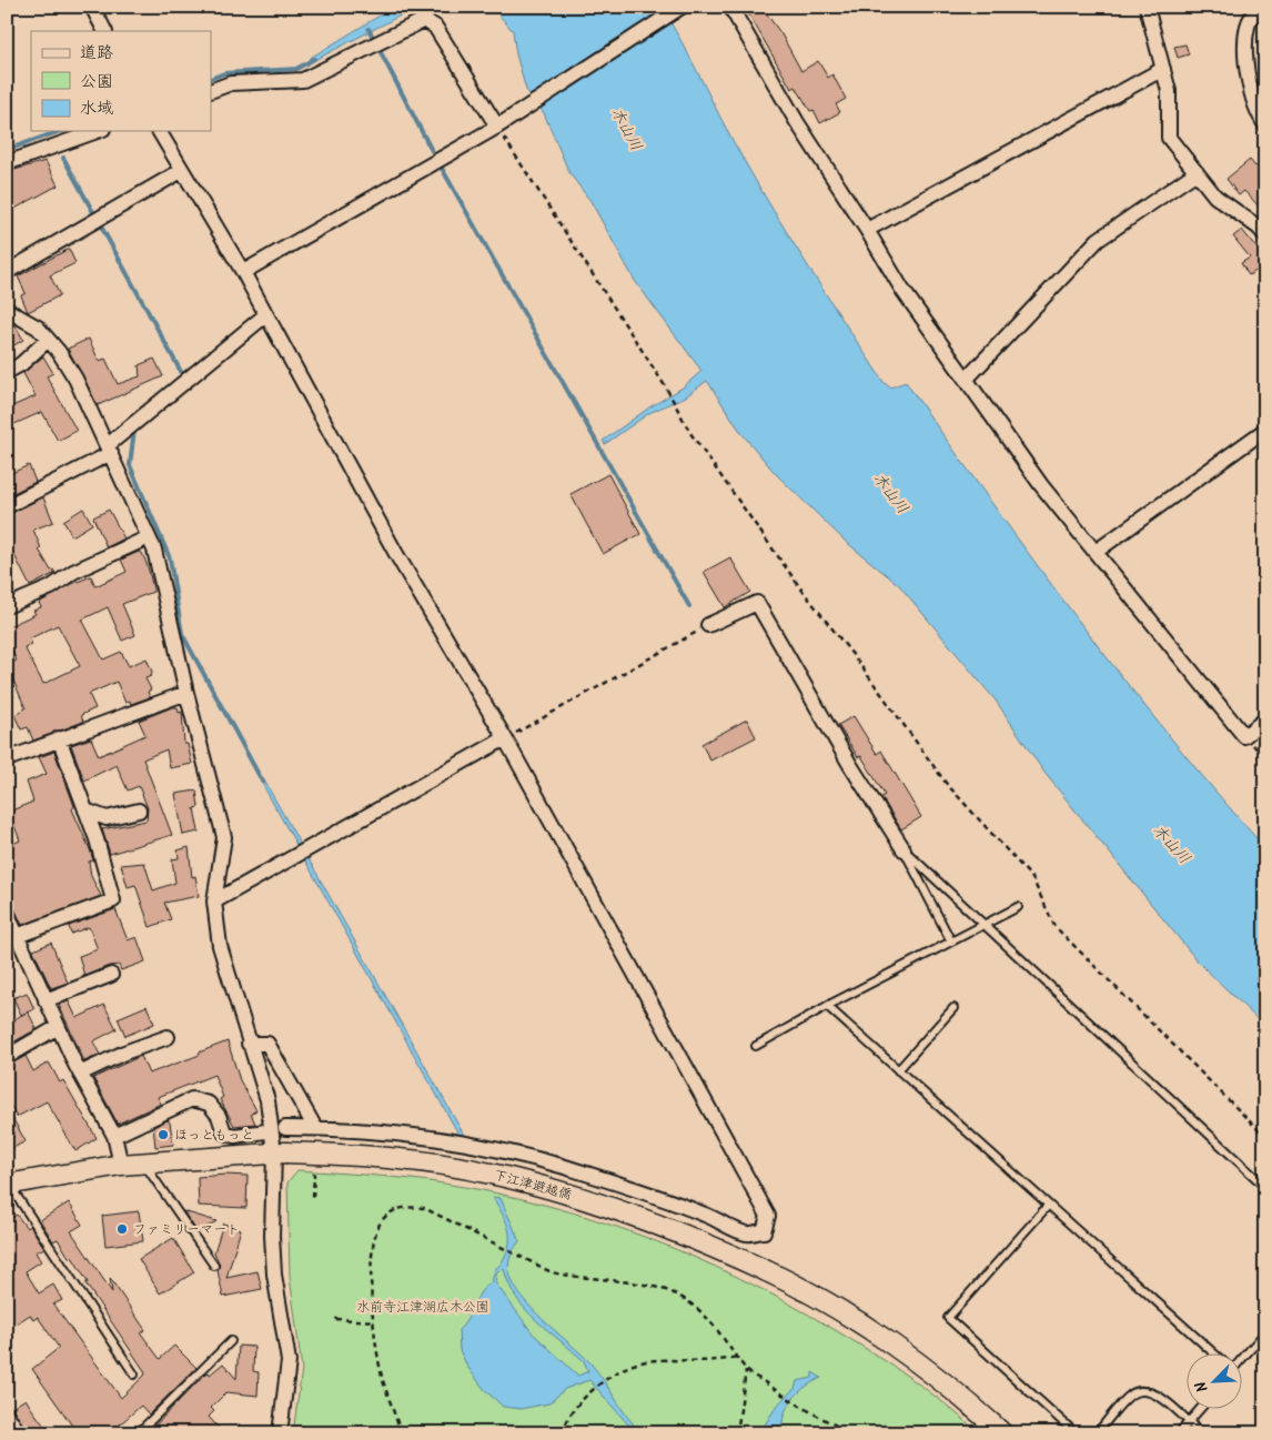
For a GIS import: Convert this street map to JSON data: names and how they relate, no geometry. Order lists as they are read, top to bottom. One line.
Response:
{"streets":{"street":["下江津避越僑"]},"water":["木山川"],"parks":["水前寺江津湖広木公園"],"places":["ほっともっと","ファミリーマート"],"legend":["道路","公園","水域"],"north":"bottom left"}
